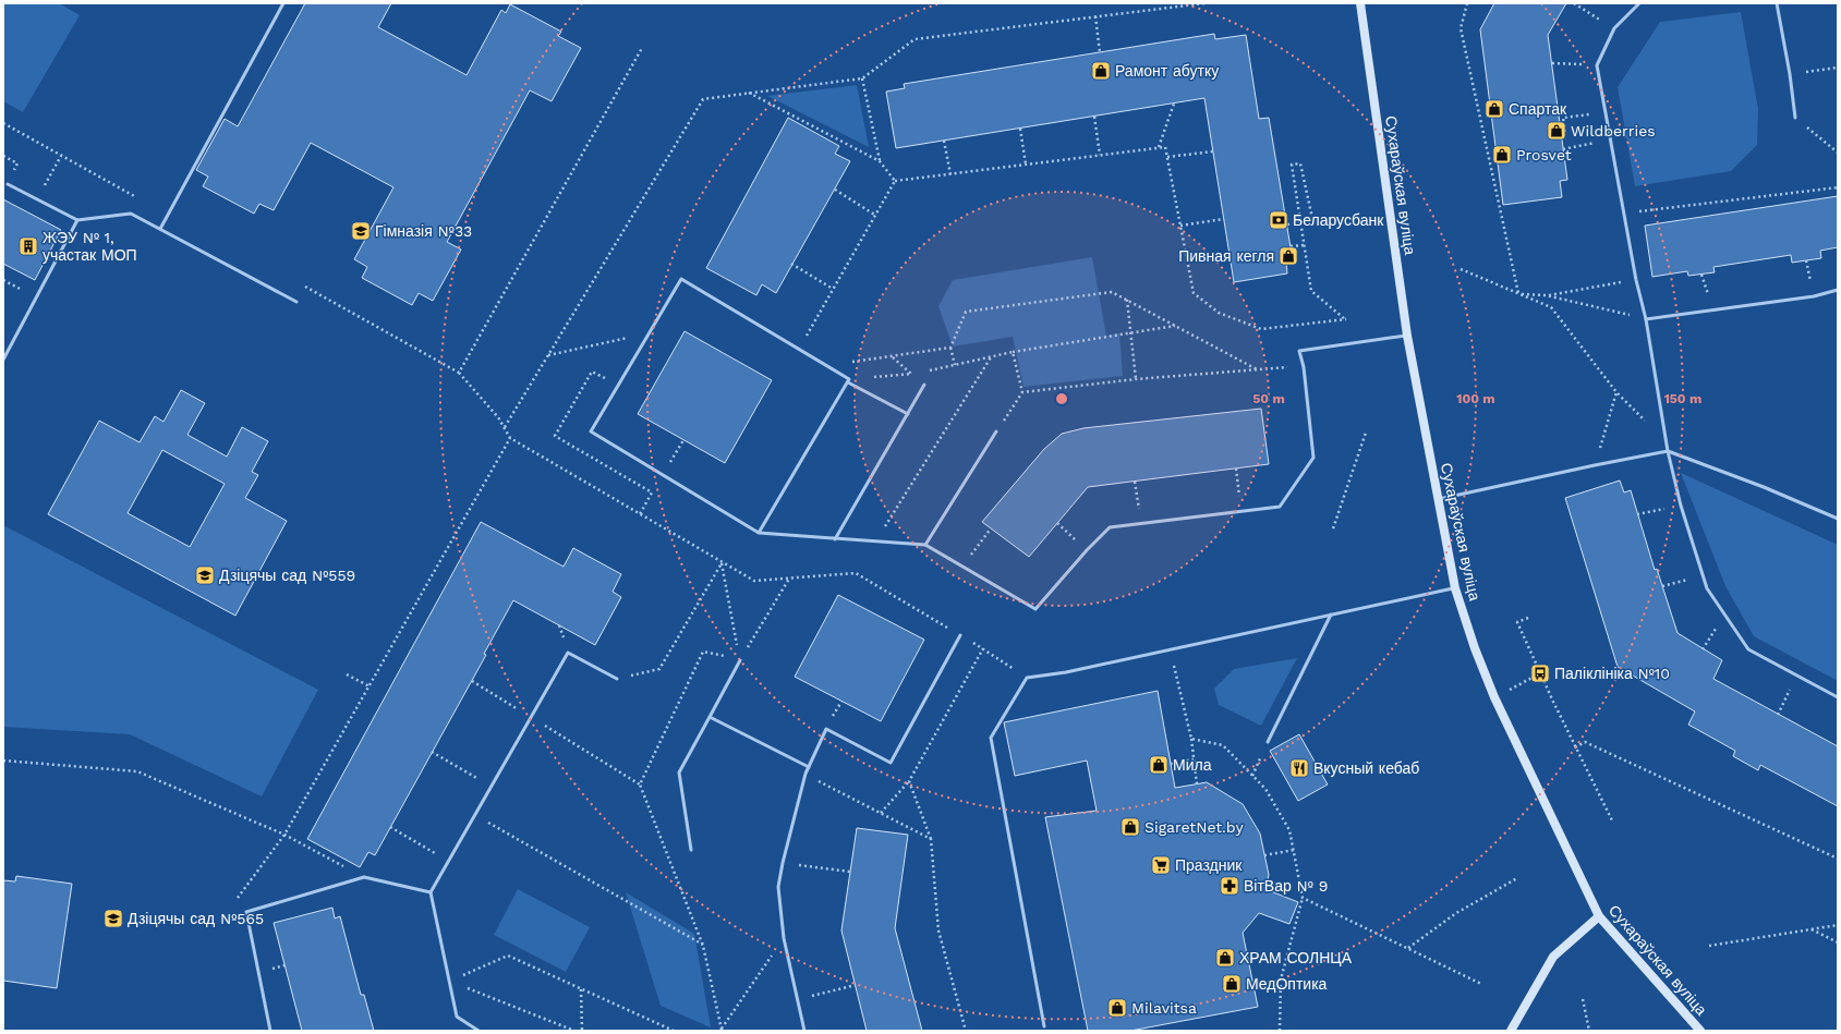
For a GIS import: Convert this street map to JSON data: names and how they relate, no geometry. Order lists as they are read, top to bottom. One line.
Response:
{"streets":{"main road":["Сухараўская вуліца"]},"places":{"shop":["Рамонт абутку","Спартак","Wildberries","Prosvet","Пивная кегля","Мила","SigaretNet.by","ХРАМ СОЛНЦА","МедОптика","Milavitsa"],"bank":["Беларусбанк"],"school or university":["Гімназія №33","Дзіцячы сад №559","Дзіцячы сад №565"],"building":["ЖЭУ № 1, участак МОП"],"bus stop":["Паліклініка №10"],"restaurant":["Вкусный кебаб"],"supermarket":["Праздник"],"pharmacy":["ВітВар № 9"]},"rings":["50 m","100 m","150 m"]}
